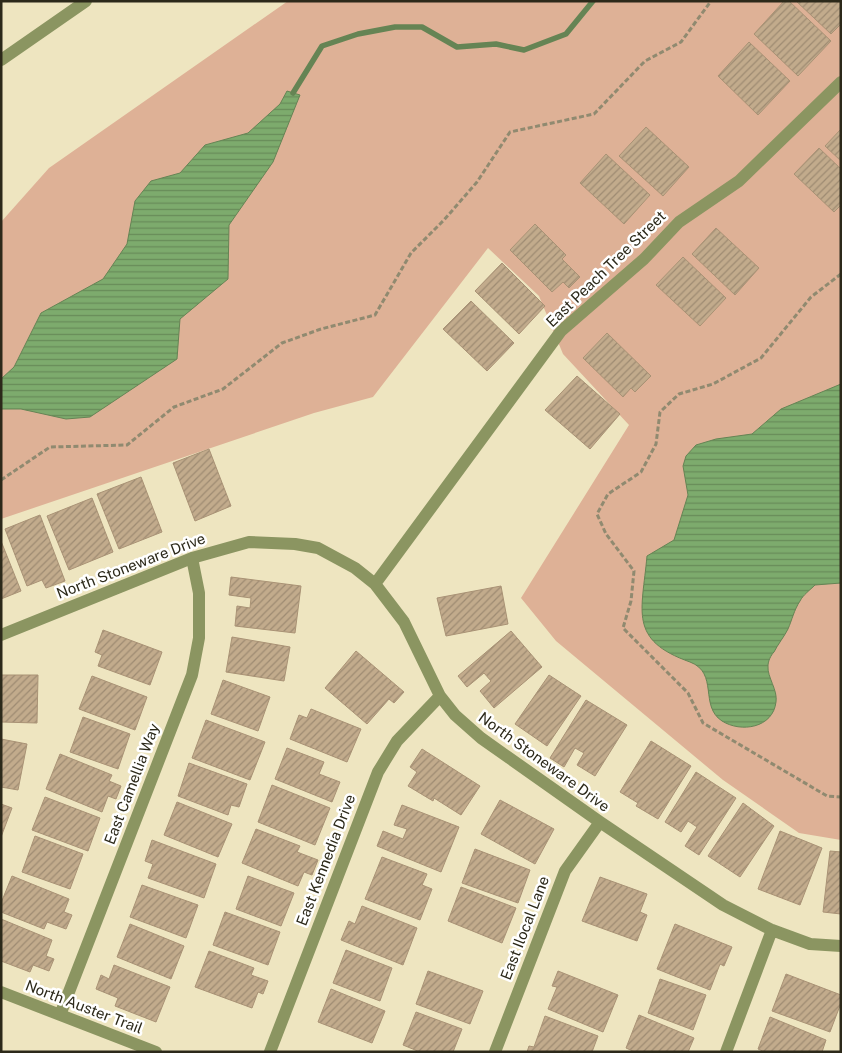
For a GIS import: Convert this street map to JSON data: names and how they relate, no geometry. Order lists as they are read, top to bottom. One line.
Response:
{"streets":{"street":["East Peach Tree Street","North Stoneware Drive","East Camellia Way","East Kennedia Drive","East Ilocal Lane","North Auster Trail"]},"crossings":[["East Peach Tree Street","North Stoneware Drive"],["North Stoneware Drive","East Camellia Way"],["North Stoneware Drive","East Kennedia Drive"],["North Stoneware Drive","East Ilocal Lane"],["East Camellia Way","North Auster Trail"]]}
